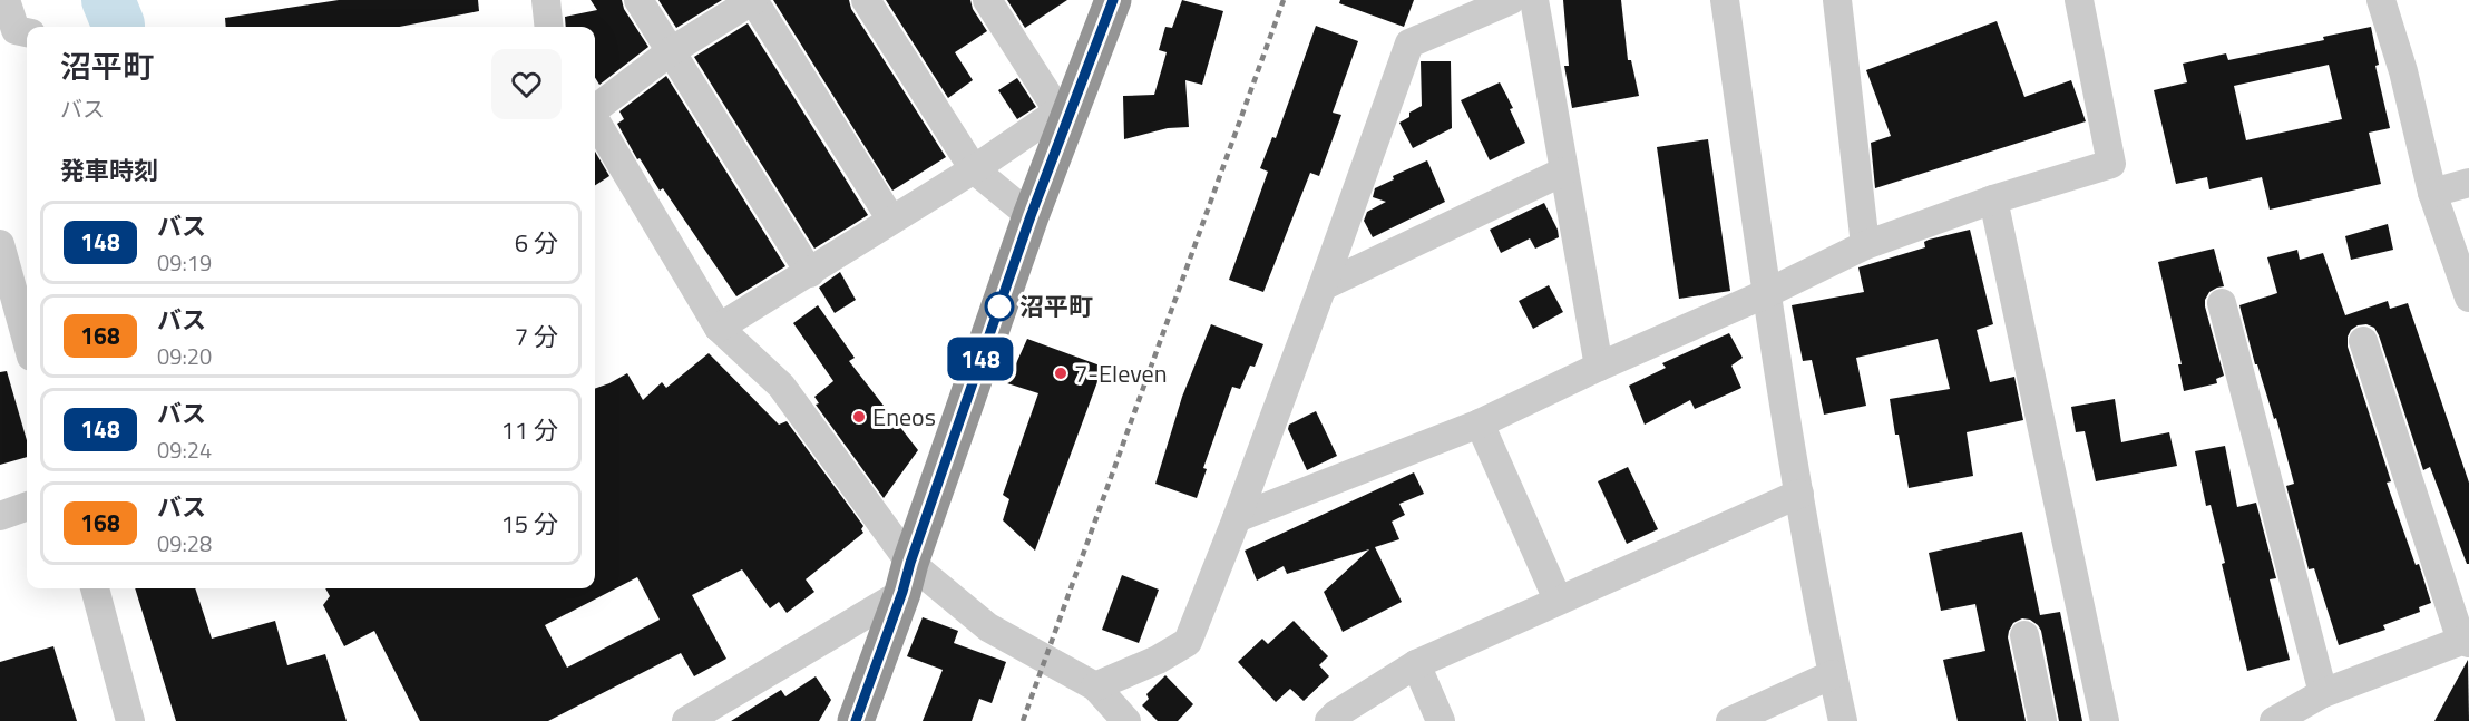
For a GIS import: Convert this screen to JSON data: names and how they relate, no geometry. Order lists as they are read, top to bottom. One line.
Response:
{"places":["沼平町","7-Eleven","Eneos"],"lines":["bus line 148"],"page":{"on_map":"148","heading":[["沼平町","バス"],"発車時刻"],"list":[{"mark":"148","name":"バス","note":"09:19","value":"6 分"},{"mark":"168","name":"バス","note":"09:20","value":"7 分"},{"mark":"148","name":"バス","note":"09:24","value":"11 分"},{"mark":"168","name":"バス","note":"09:28","value":"15 分"}]}}
